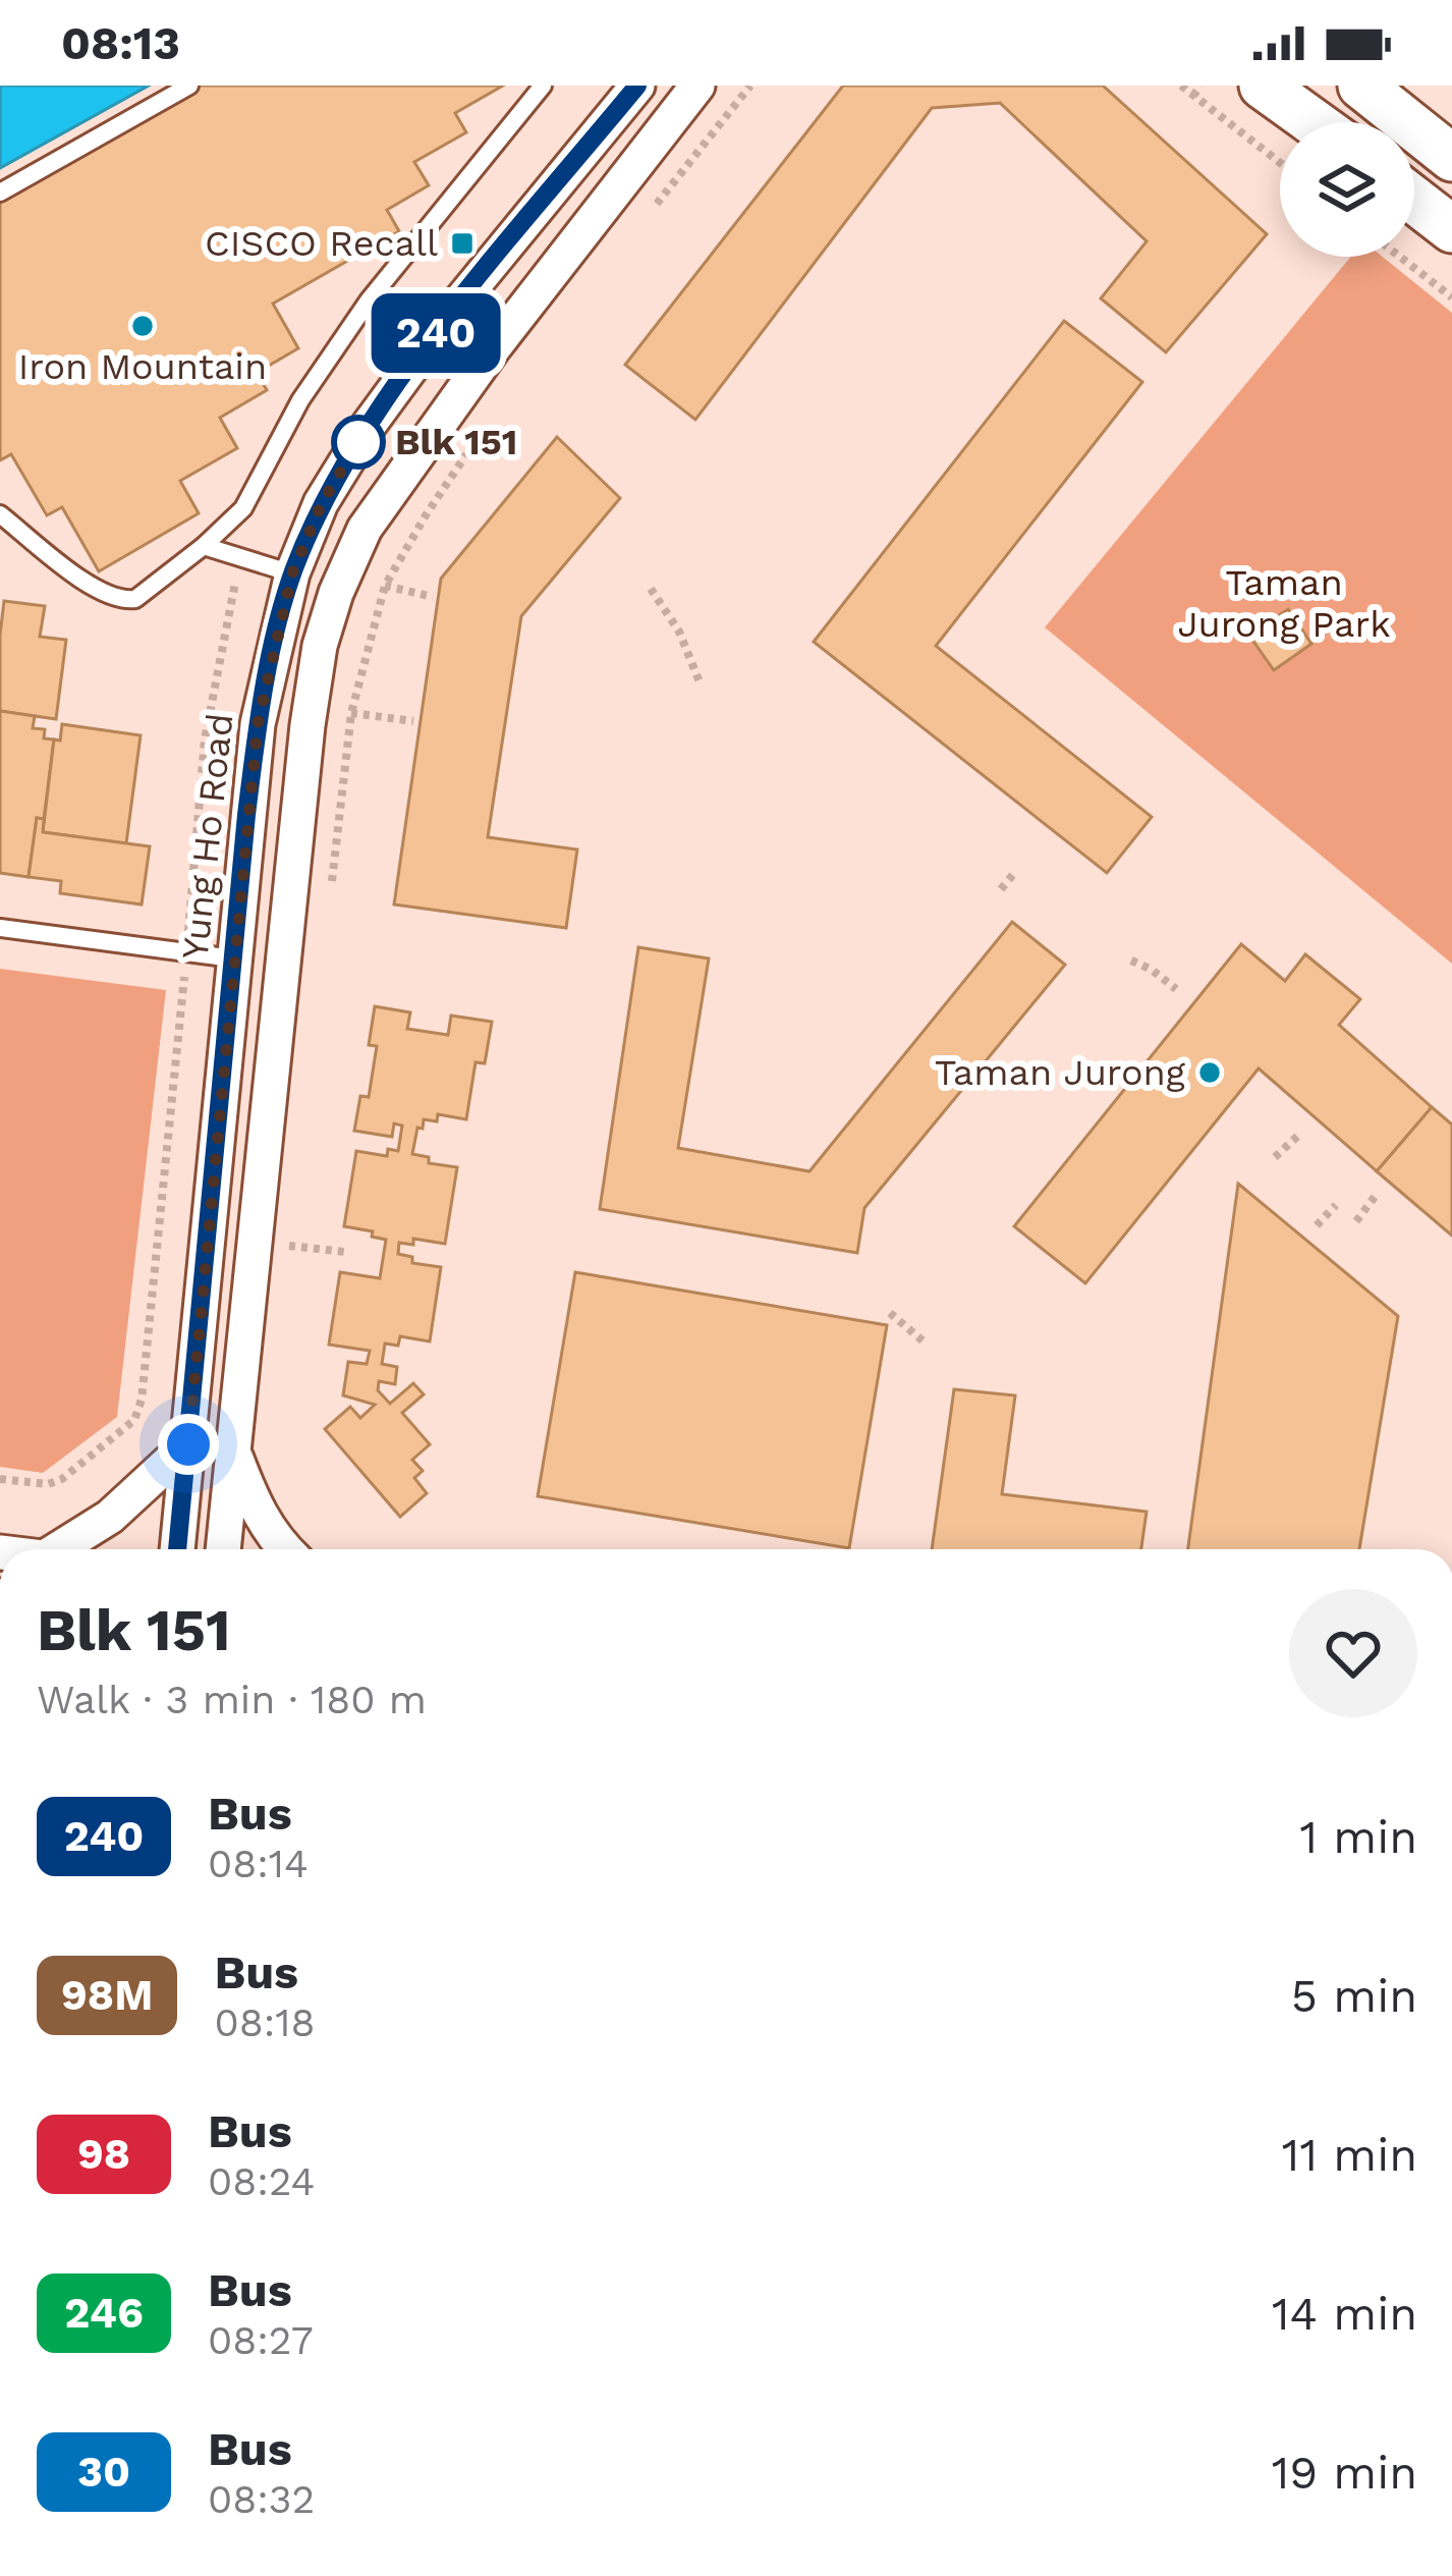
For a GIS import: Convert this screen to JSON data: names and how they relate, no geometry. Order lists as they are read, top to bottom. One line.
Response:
{"streets":{"street":["Yung Ho Road"]},"parks":["Taman Jurong Park"],"places":{"transit":["CISCO Recall"],"other":["Iron Mountain","Blk 151","Taman Jurong"]},"lines":["bus line 240"],"page":{"status":"08:13","on_map":"240","heading":["Blk 151","Walk · 3 min · 180 m"],"list":[{"mark":"240","name":"Bus","note":"08:14","value":"1 min"},{"mark":"98M","name":"Bus","note":"08:18","value":"5 min"},{"mark":"98","name":"Bus","note":"08:24","value":"11 min"},{"mark":"246","name":"Bus","note":"08:27","value":"14 min"},{"mark":"30","name":"Bus","note":"08:32","value":"19 min"}]}}
